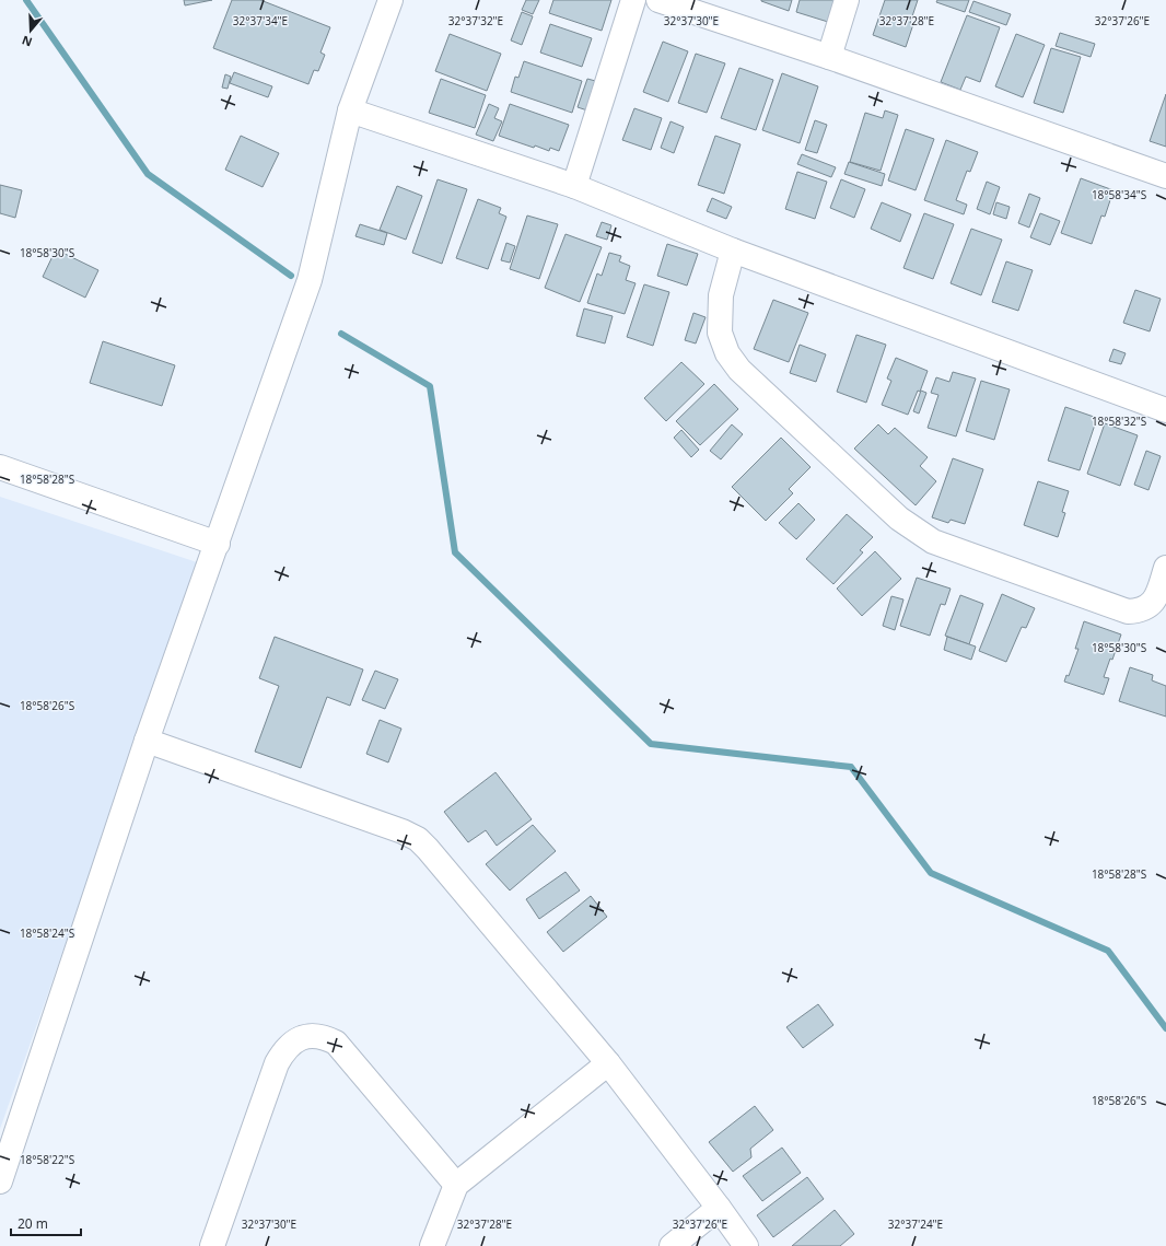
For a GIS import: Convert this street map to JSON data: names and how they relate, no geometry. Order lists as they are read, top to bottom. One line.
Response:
{"scale_bar":"20 m","north":"bottom","coordinates":["32°37'34\"E","32°37'32\"E","32°37'28\"E","32°37'30\"E","32°37'26\"E","18°58'34\"S","18°58'30\"S","18°58'32\"S","18°58'28\"S","18°58'26\"S","18°58'24\"S","18°58'22\"S","32°37'24\"E"]}
